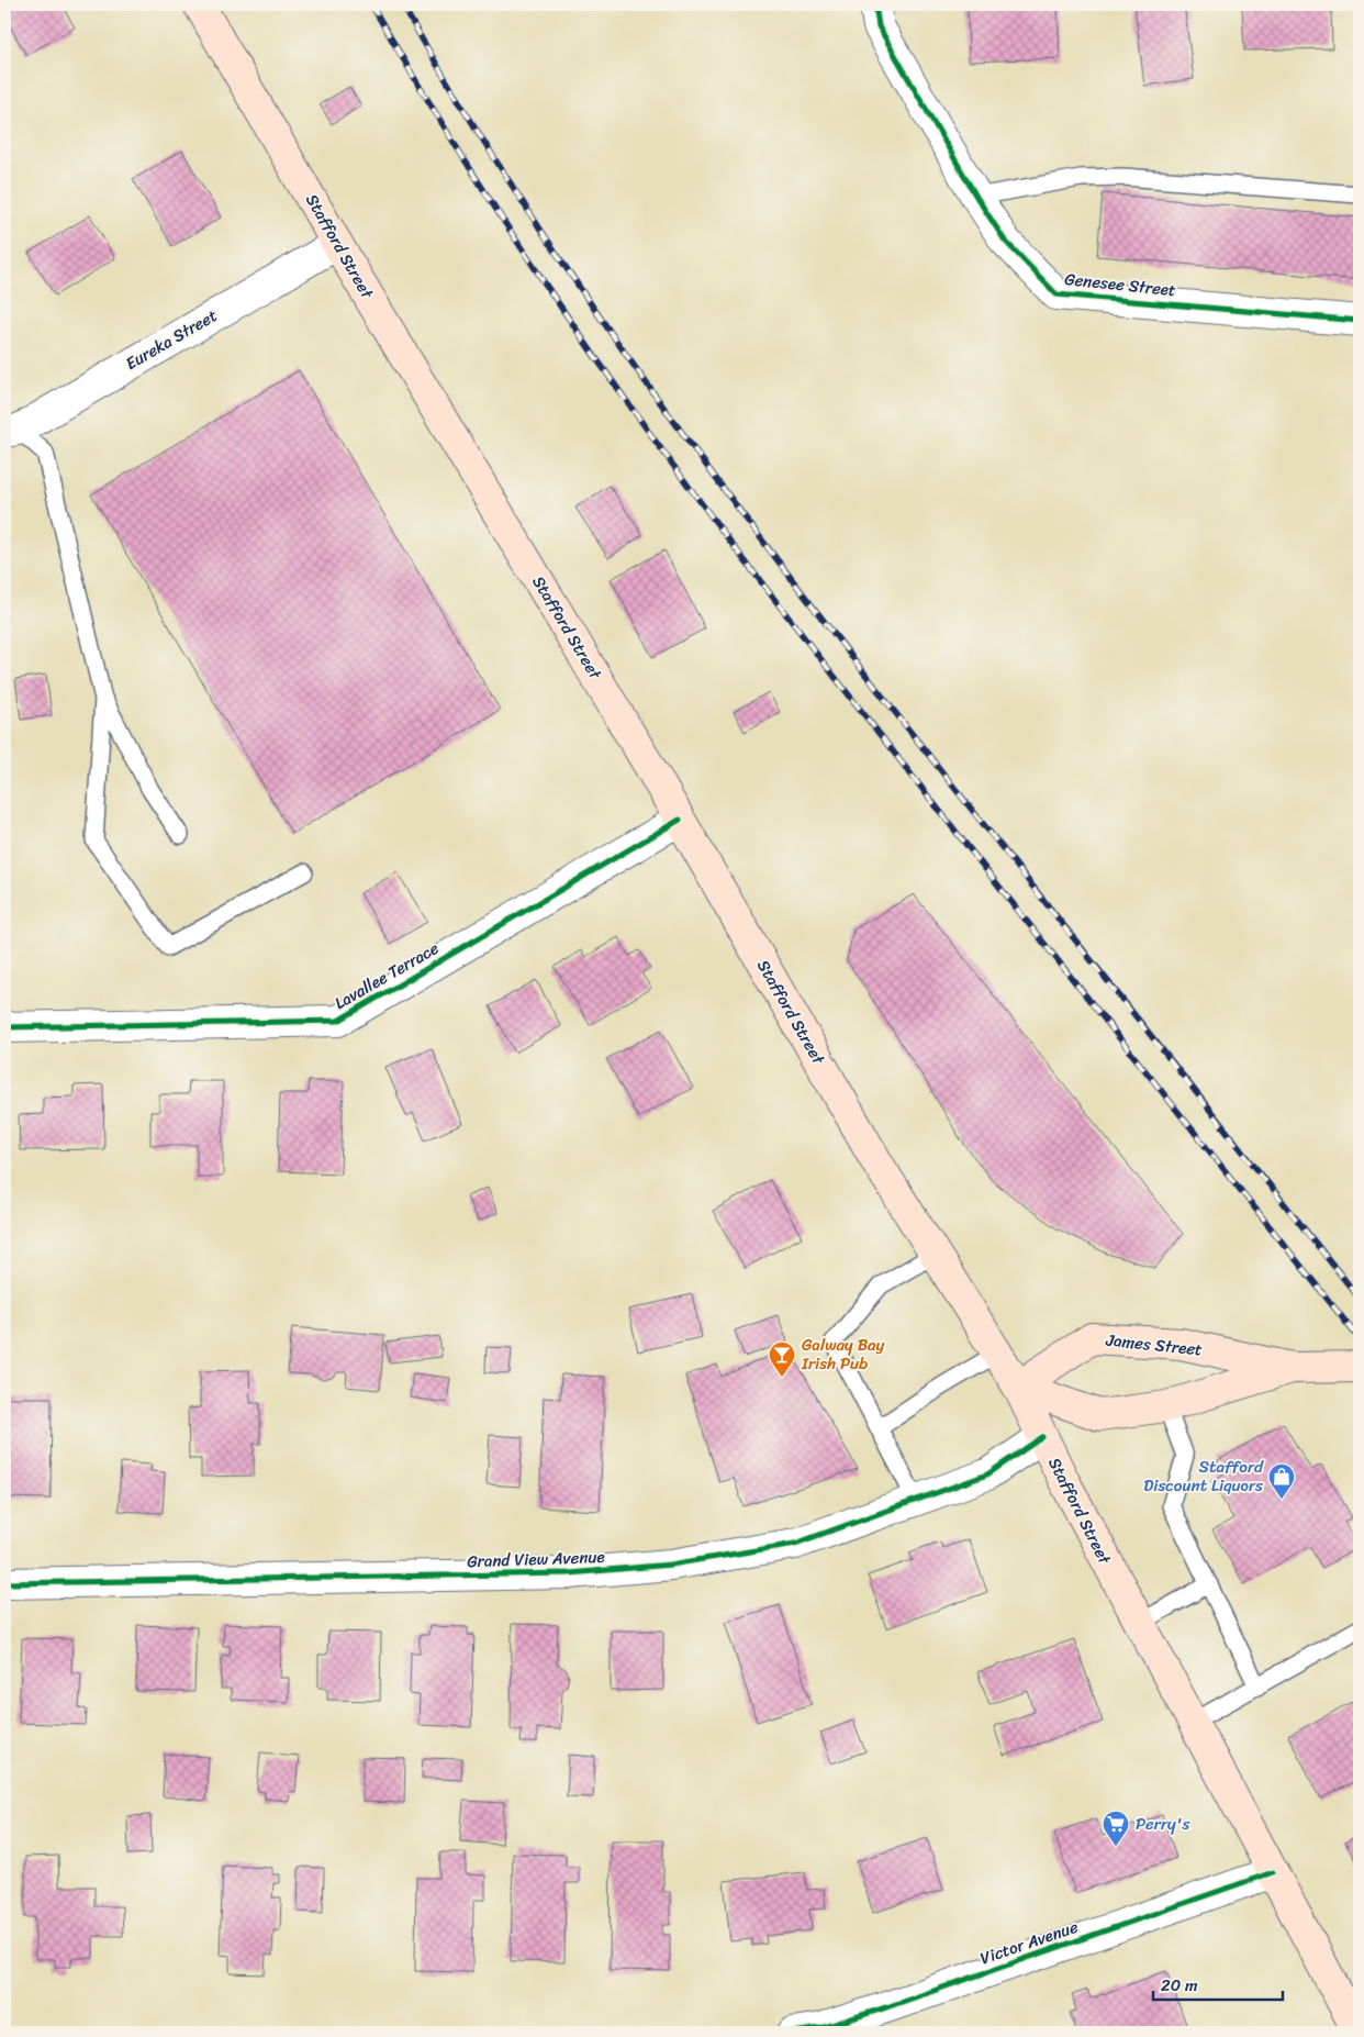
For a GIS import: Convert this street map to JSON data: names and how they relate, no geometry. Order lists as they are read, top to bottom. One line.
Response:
{"streets":{"main road":["Stafford Street","James Street"],"street":["Genesee Street","Eureka Street","Lavallee Terrace","Grand View Avenue","Victor Avenue"]},"crossings":[["Stafford Street","Eureka Street"],["Stafford Street","Lavallee Terrace"],["Stafford Street","James Street"],["Stafford Street","Grand View Avenue"],["Stafford Street","Victor Avenue"]],"places":{"bar":["Galway Bay Irish Pub"],"shop":["Stafford Discount Liquors"],"supermarket":["Perry's"]},"scale_bar":"20 m"}
